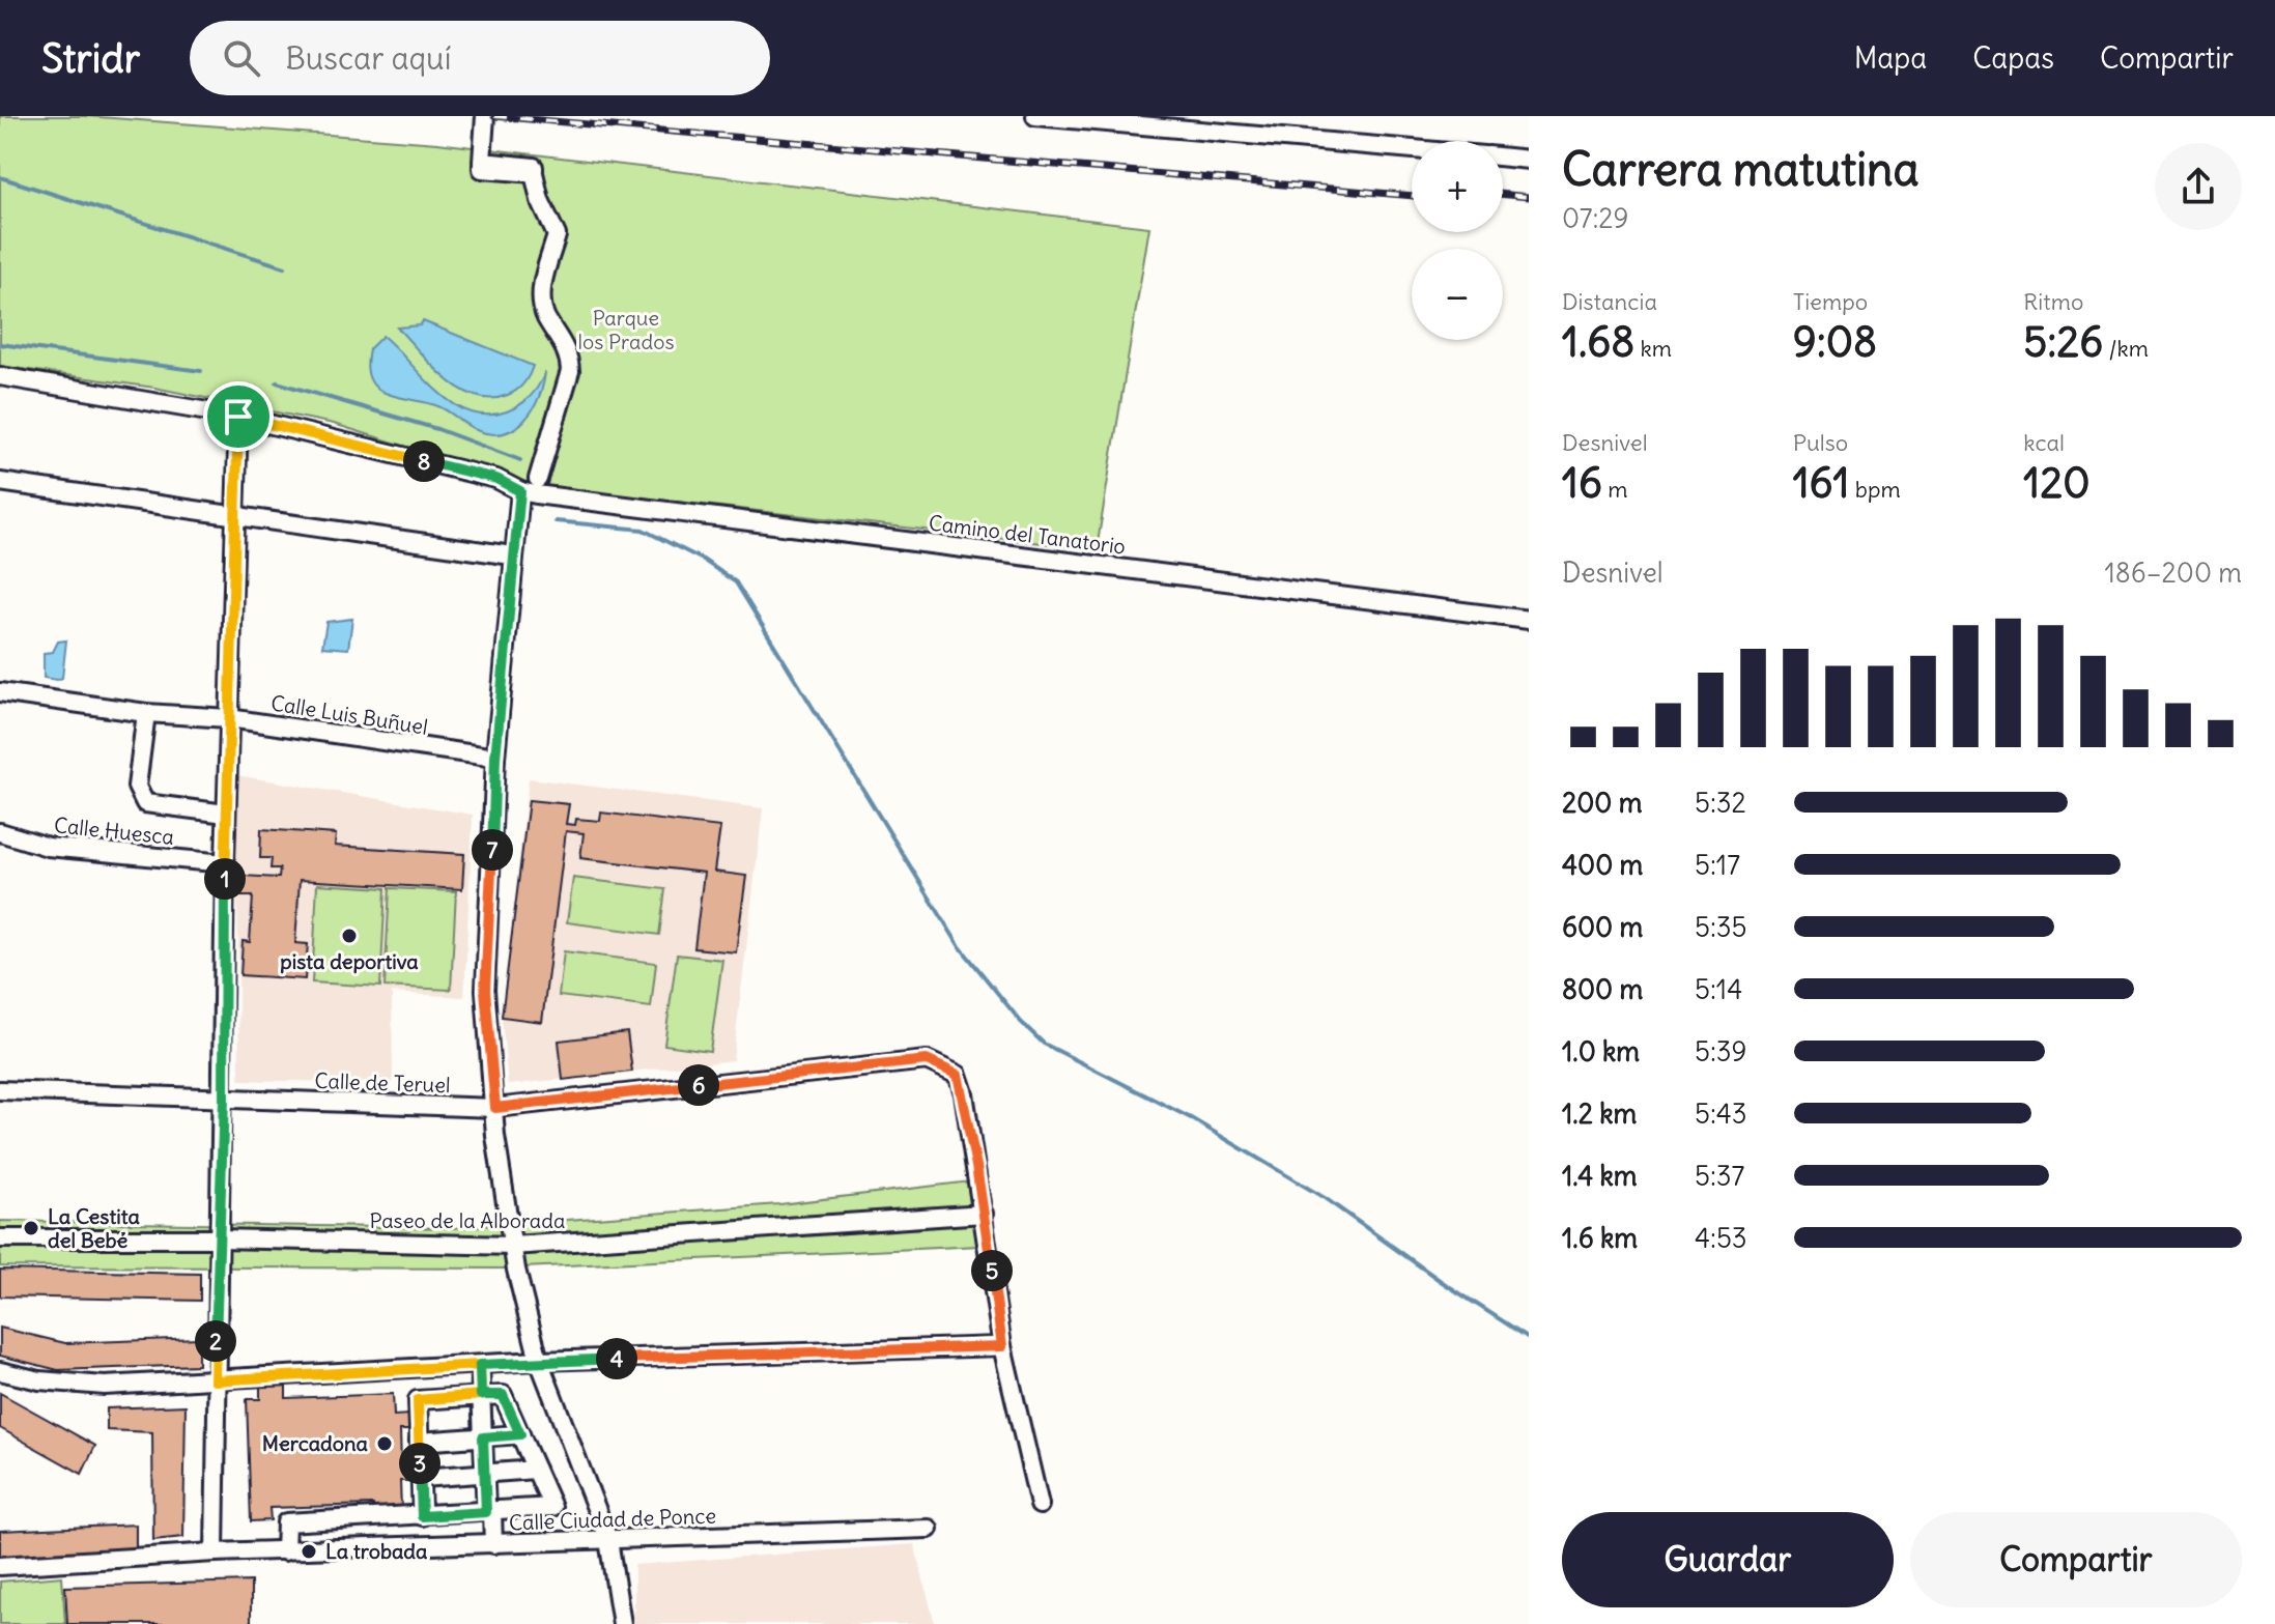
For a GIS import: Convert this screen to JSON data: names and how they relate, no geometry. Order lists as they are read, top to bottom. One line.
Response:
{"streets":{"street":["Camino del Tanatorio","Calle Luis Buñuel","Calle Huesca","Calle de Teruel","Paseo de la Alborada","Calle Ciudad de Ponce"]},"crossings":[["Calle de Teruel","Paseo de la Alborada"]],"parks":["Parque los Prados"],"places":["pista deportiva","La Cestita del Bebé","Mercadona","La trobada"],"page":{"header":"Stridr","search":"Buscar aquí","nav":["Mapa","Capas","Compartir"],"heading":["Carrera matutina","07:29"],"map_buttons":["+","−"],"stats":[["Distancia","1.68 km"],["Tiempo","9:08"],["Ritmo","5:26 /km"],["Desnivel","16 m"],["Pulso","161 bpm"],["kcal","120"]],"pins":["8","7","1","6","5","2","4","3"],"chart":["Desnivel","186–200 m"],"list":[{"name":"200 m","note":"5:32"},{"name":"400 m","note":"5:17"},{"name":"600 m","note":"5:35"},{"name":"800 m","note":"5:14"},{"name":"1.0 km","note":"5:39"},{"name":"1.2 km","note":"5:43"},{"name":"1.4 km","note":"5:37"},{"name":"1.6 km","note":"4:53"}],"buttons":["Guardar","Compartir"]}}
